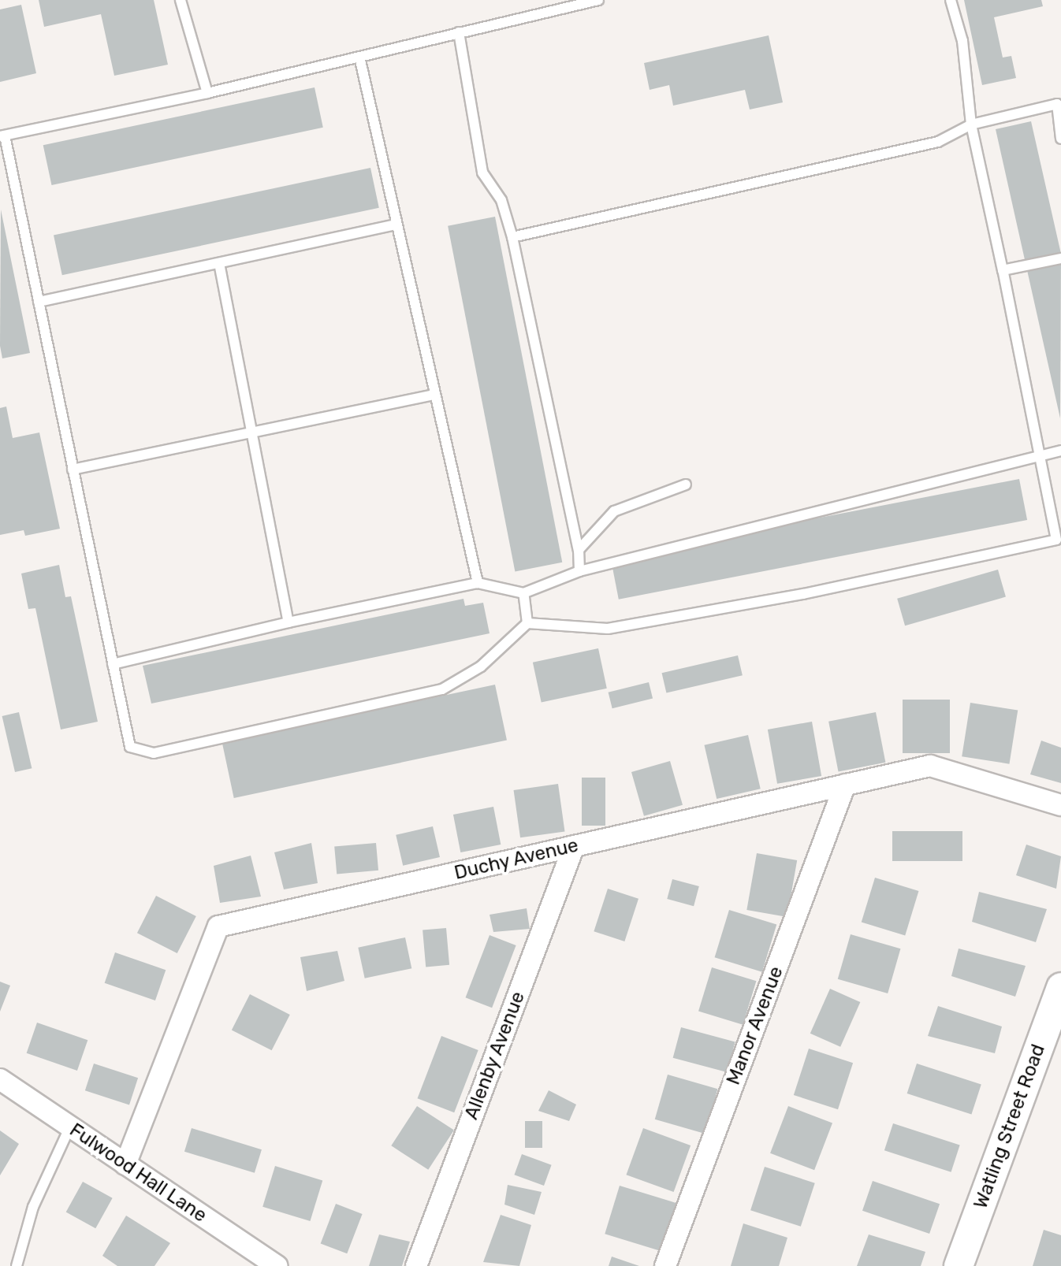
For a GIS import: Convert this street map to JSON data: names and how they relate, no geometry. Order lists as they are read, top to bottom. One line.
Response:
{"streets":{"main road":["Watling Street Road"],"street":["Duchy Avenue","Manor Avenue","Allenby Avenue","Fulwood Hall Lane"]},"crossings":[["Duchy Avenue","Manor Avenue"],["Duchy Avenue","Allenby Avenue"],["Duchy Avenue","Fulwood Hall Lane"]]}
